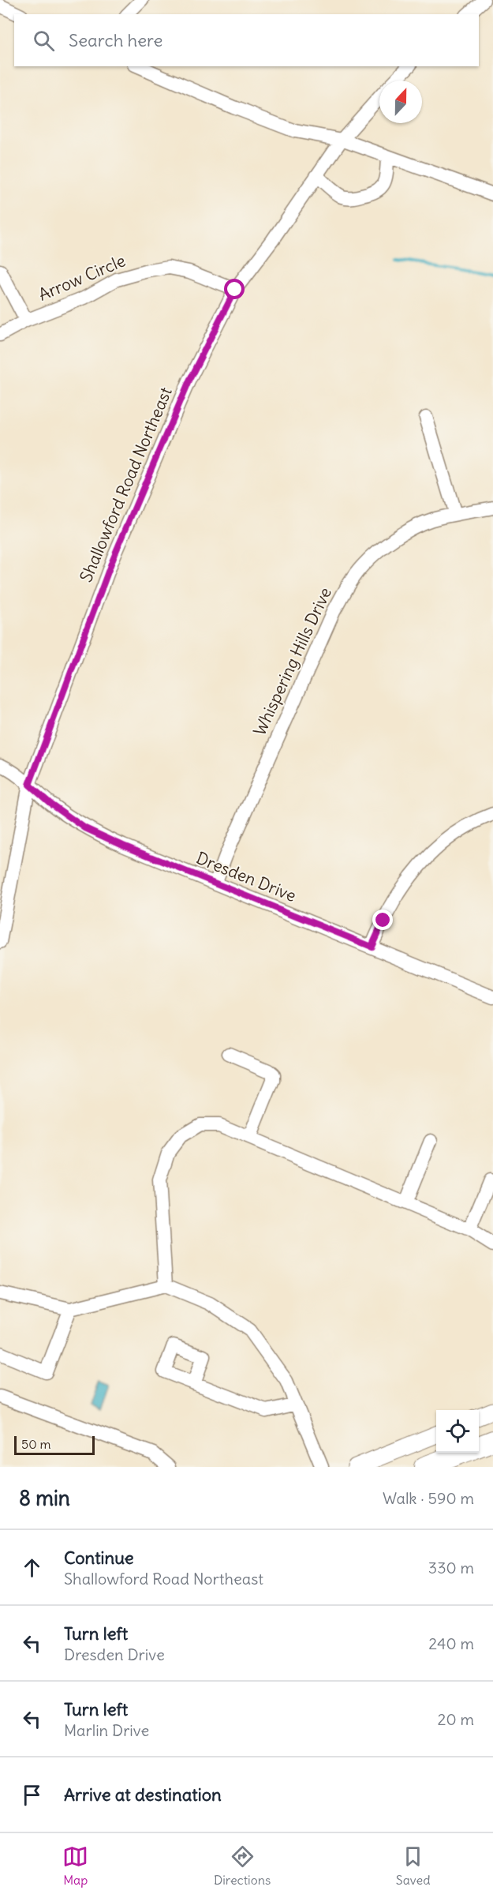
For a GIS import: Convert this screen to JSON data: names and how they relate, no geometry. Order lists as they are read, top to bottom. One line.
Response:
{"streets":{"street":["Arrow Circle","Shallowford Road Northeast","Whispering Hills Drive","Dresden Drive"]},"crossings":[["Arrow Circle","Shallowford Road Northeast"],["Shallowford Road Northeast","Dresden Drive"],["Whispering Hills Drive","Dresden Drive"]],"scale_bar":"50 m","north":"top","page":{"search":"Search here","scale":"50 m","heading":["8 min","Walk · 590 m"],"list":[["Continue","Shallowford Road Northeast","330 m"],["Turn left","Dresden Drive","240 m"],["Turn left","Marlin Drive","20 m"],"Arrive at destination"],"nav":["Map","Directions","Saved"]}}
